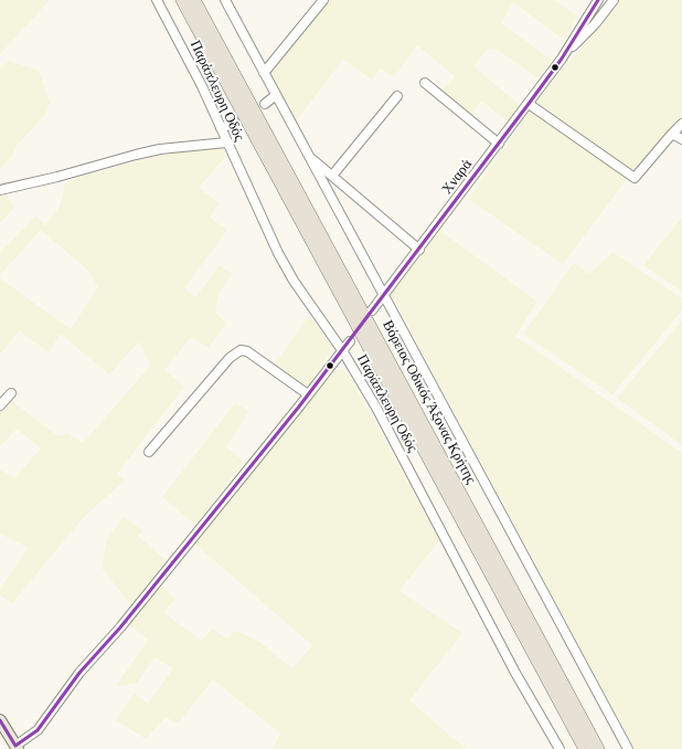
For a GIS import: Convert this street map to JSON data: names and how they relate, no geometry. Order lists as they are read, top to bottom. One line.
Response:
{"streets":{"highway":["Βόρειος Οδικός Άξονας Κρήτης"],"street":["Παράπλευρη Οδός","Χναρά"]}}
